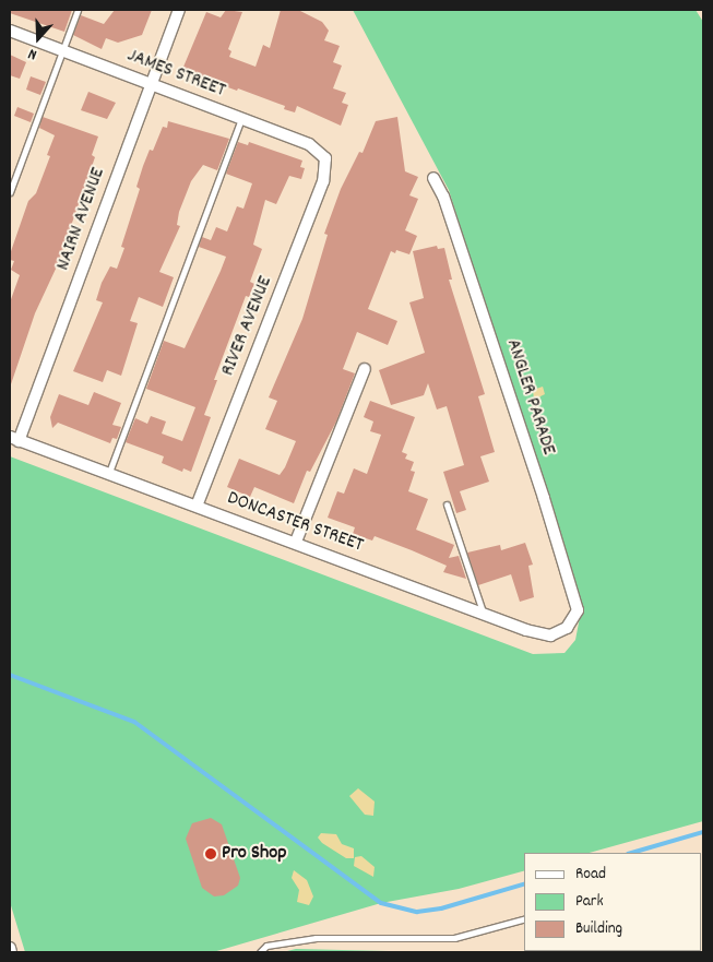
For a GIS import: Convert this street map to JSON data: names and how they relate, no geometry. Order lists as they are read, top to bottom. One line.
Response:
{"streets":{"street":["JAMES STREET","NAIRN AVENUE","RIVER AVENUE","ANGLER PARADE","DONCASTER STREET"]},"crossings":[["JAMES STREET","NAIRN AVENUE"],["JAMES STREET","RIVER AVENUE"],["NAIRN AVENUE","DONCASTER STREET"],["RIVER AVENUE","DONCASTER STREET"],["ANGLER PARADE","DONCASTER STREET"]],"places":["Pro Shop"],"legend":["Road","Park","Building"],"north":"bottom"}
